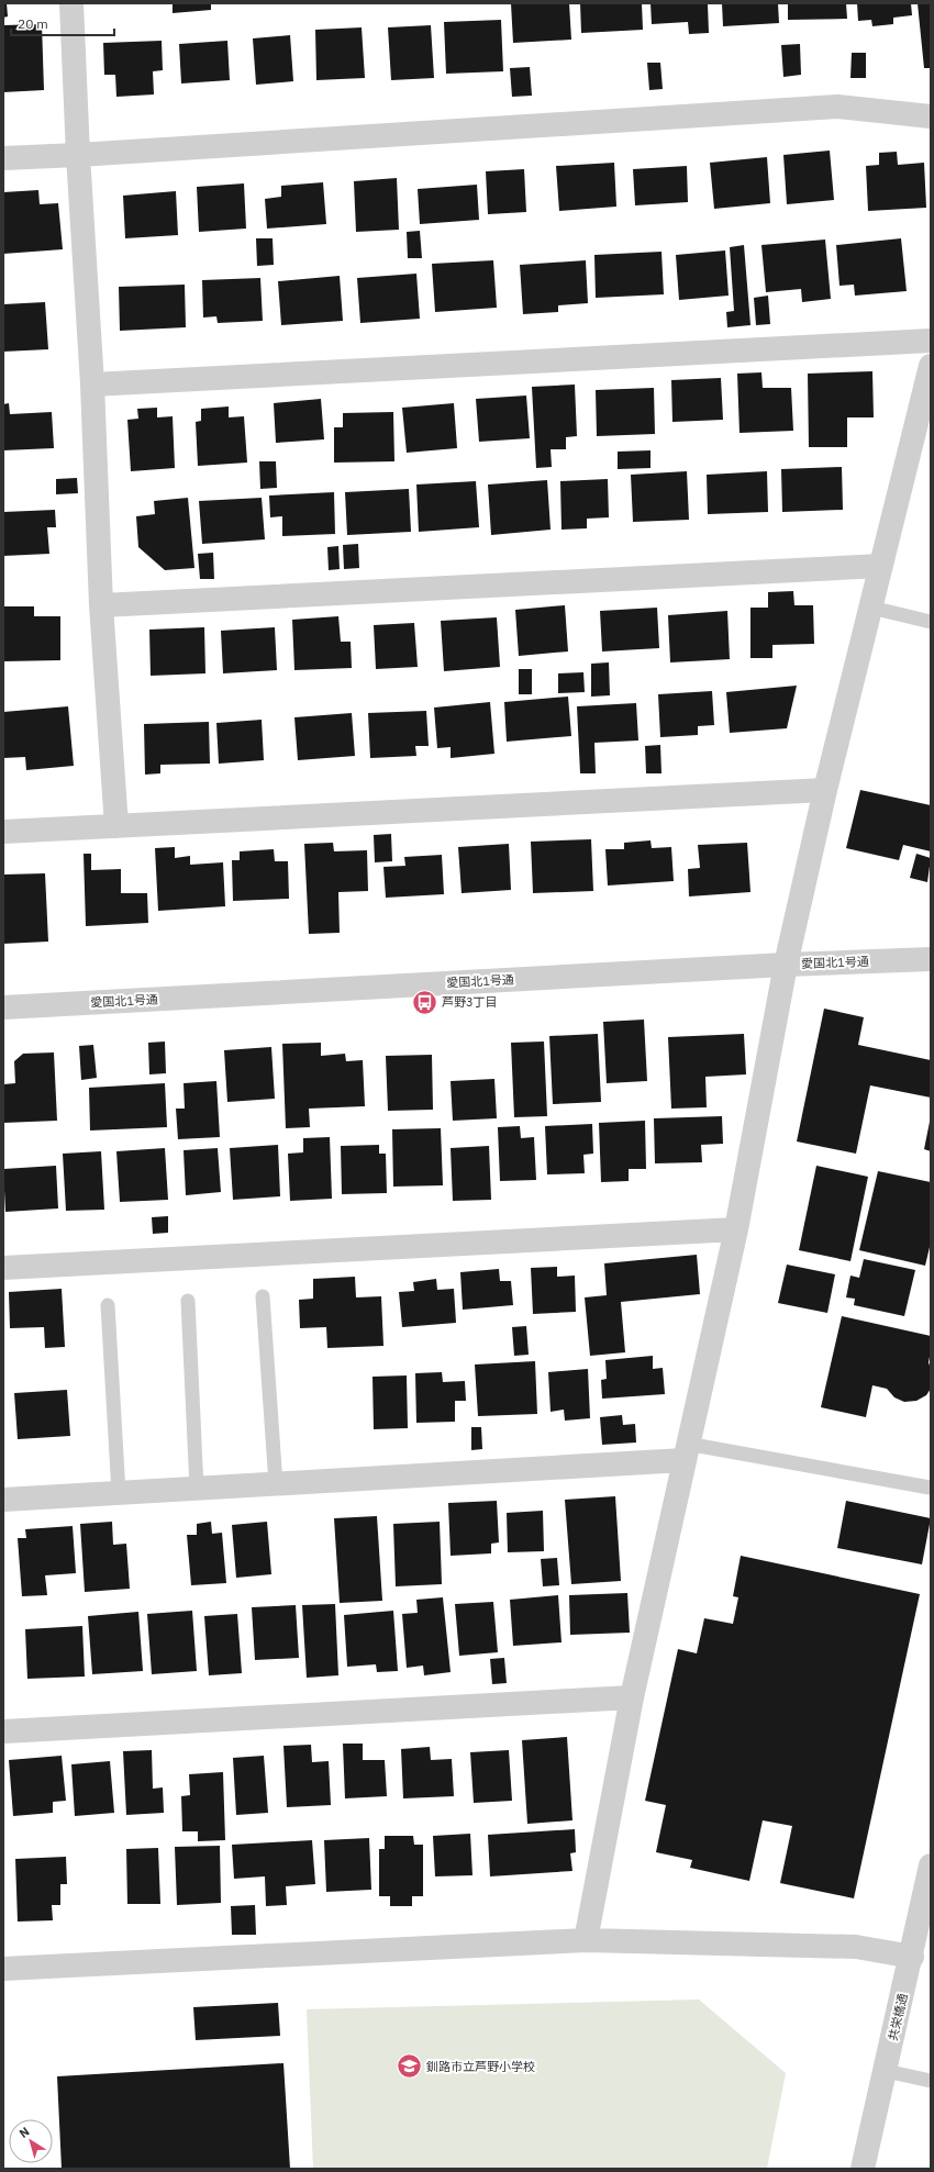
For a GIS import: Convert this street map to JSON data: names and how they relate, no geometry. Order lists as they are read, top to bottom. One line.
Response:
{"streets":{"street":["愛国北1号通","共栄橋通"]},"places":{"bus stop":["芦野3丁目"],"school or university":["釧路市立芦野小学校"]},"scale_bar":"20 m","north":"top left"}
